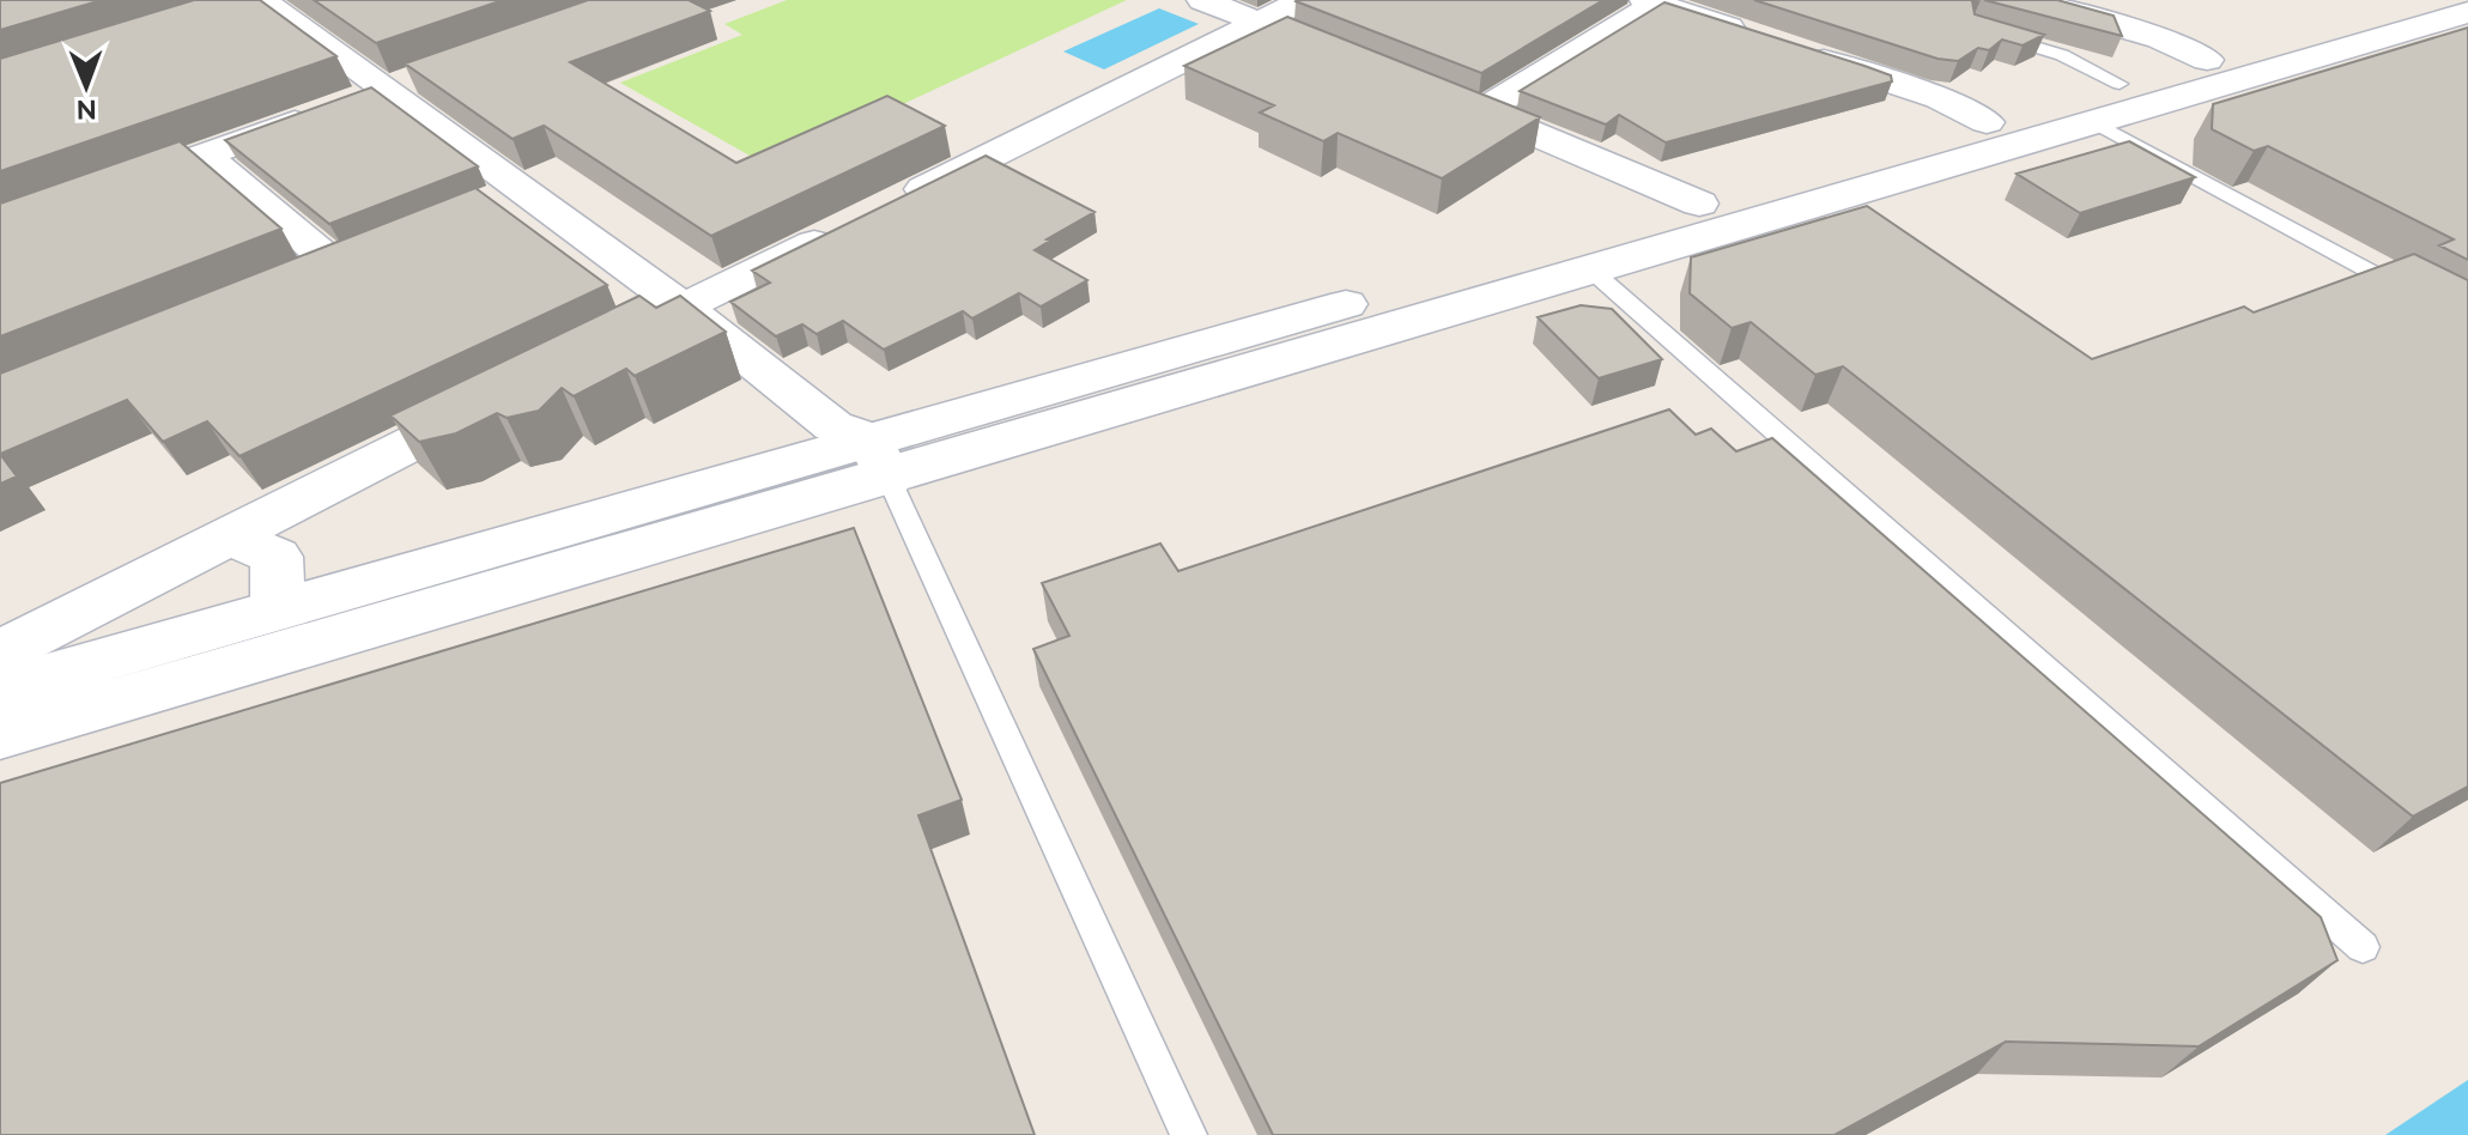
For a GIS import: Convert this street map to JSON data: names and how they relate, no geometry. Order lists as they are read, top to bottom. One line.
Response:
{"north":"bottom"}
